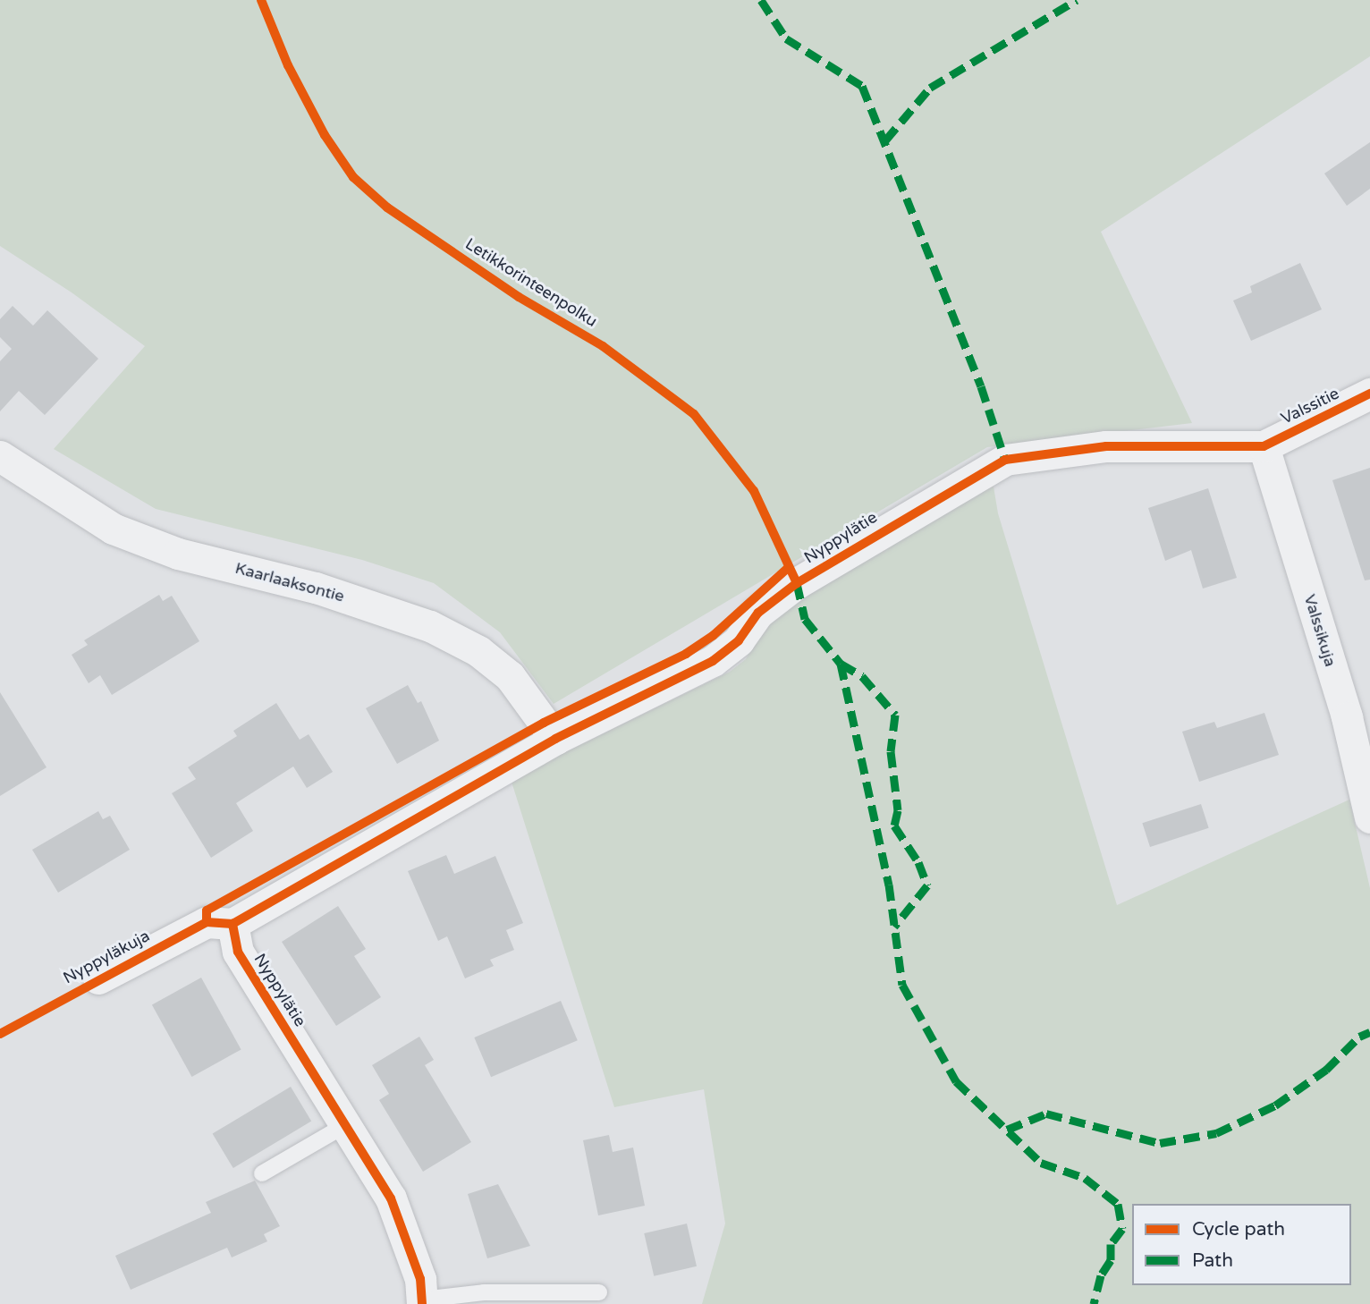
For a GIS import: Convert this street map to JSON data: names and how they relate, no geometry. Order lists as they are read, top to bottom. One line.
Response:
{"streets":{"street":["Valssitie","Nyppylätie","Kaarlaaksontie","Valssikuja","Nyppyläkuja"],"cycle path":["Letikkorinteenpolku"]},"crossings":[["Valssitie","Nyppylätie"],["Valssitie","Valssikuja"],["Nyppylätie","Kaarlaaksontie"],["Nyppylätie","Valssikuja"],["Nyppylätie","Nyppyläkuja"]],"legend":["Cycle path","Path"]}
